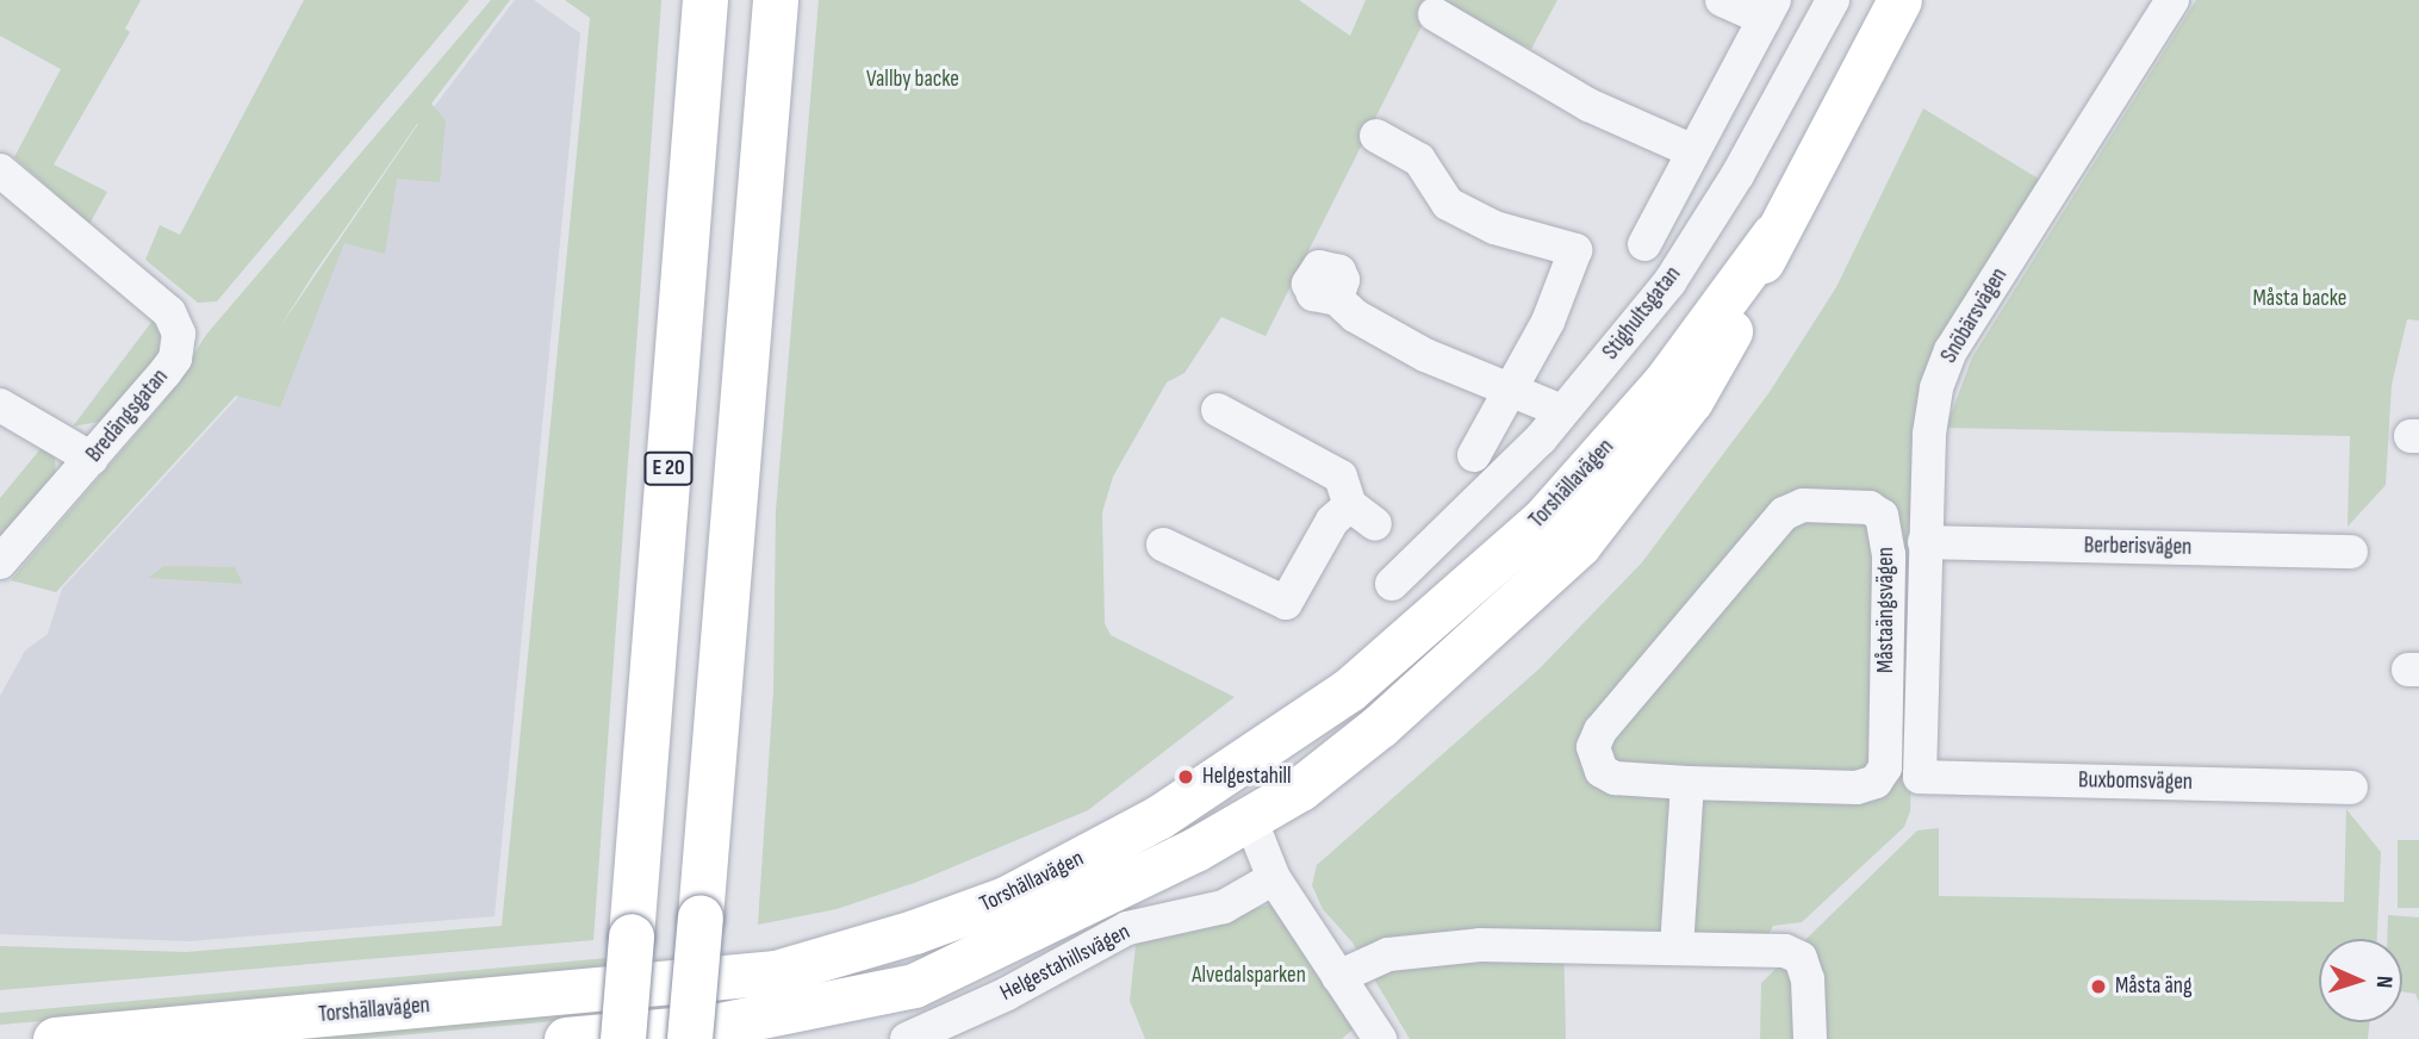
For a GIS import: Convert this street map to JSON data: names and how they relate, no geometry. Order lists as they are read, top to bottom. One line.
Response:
{"streets":{"highway":["E 20"],"main road":["Torshällavägen"],"street":["Stighultsgatan","Snöbärsvägen","Bredängsgatan","Berberisvägen","Måstaängsvägen","Buxbomsvägen","Helgestahillsvägen"]},"crossings":[["Snöbärsvägen","Berberisvägen"],["Snöbärsvägen","Buxbomsvägen"]],"parks":["Vallby backe","Måsta backe","Alvedalsparken"],"places":["Helgestahill","Måsta äng"],"north":"right"}
